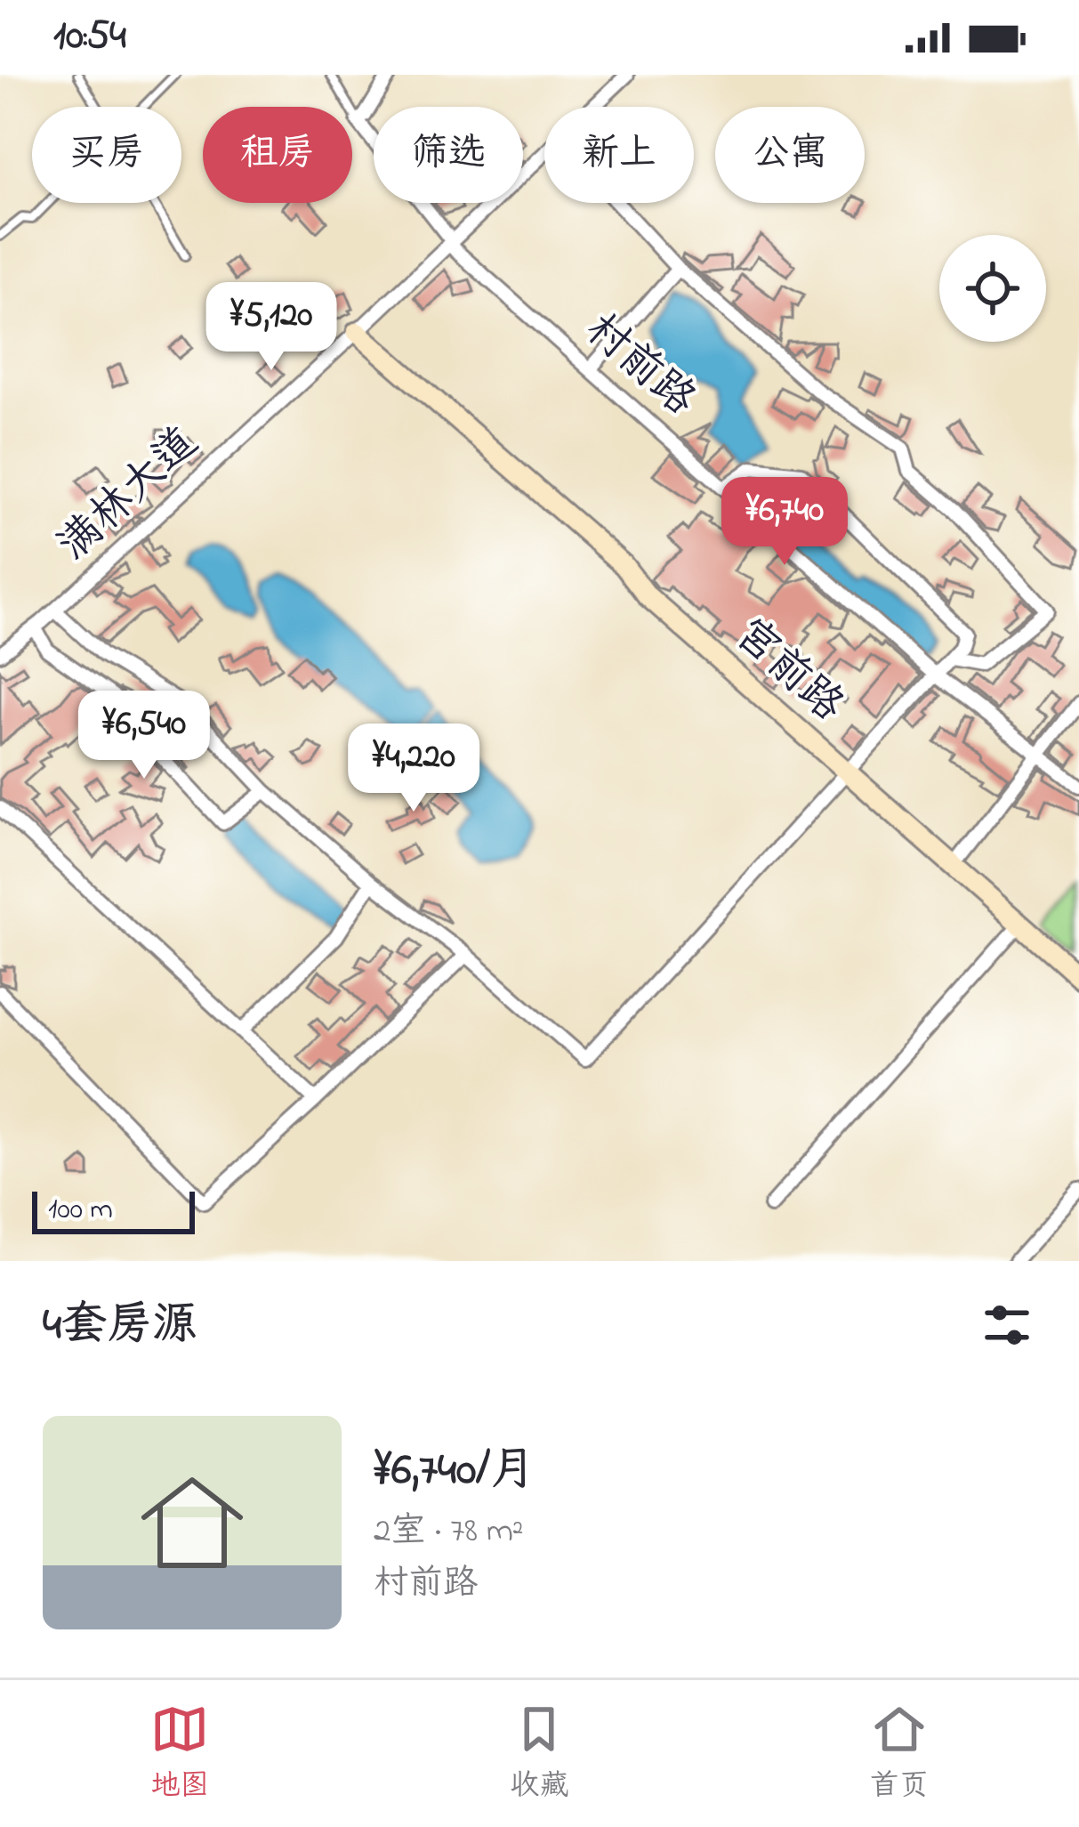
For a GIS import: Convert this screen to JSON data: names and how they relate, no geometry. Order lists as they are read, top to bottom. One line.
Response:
{"streets":{"street":["村前路","满林大道","宫前路"]},"crossings":[["村前路","满林大道"],["满林大道","宫前路"]],"scale_bar":"100 m","page":{"status":"10:54","chip":["买房","租房","筛选","新上","公寓"],"price":["¥5,120","¥6,740","¥6,540","¥4,220"],"scale":"100 m","heading":"4套房源","list":[{"name":"¥6,740/月","note":"2室 · 78 m² · 村前路"}],"tabs":["地图","收藏","首页"]}}
